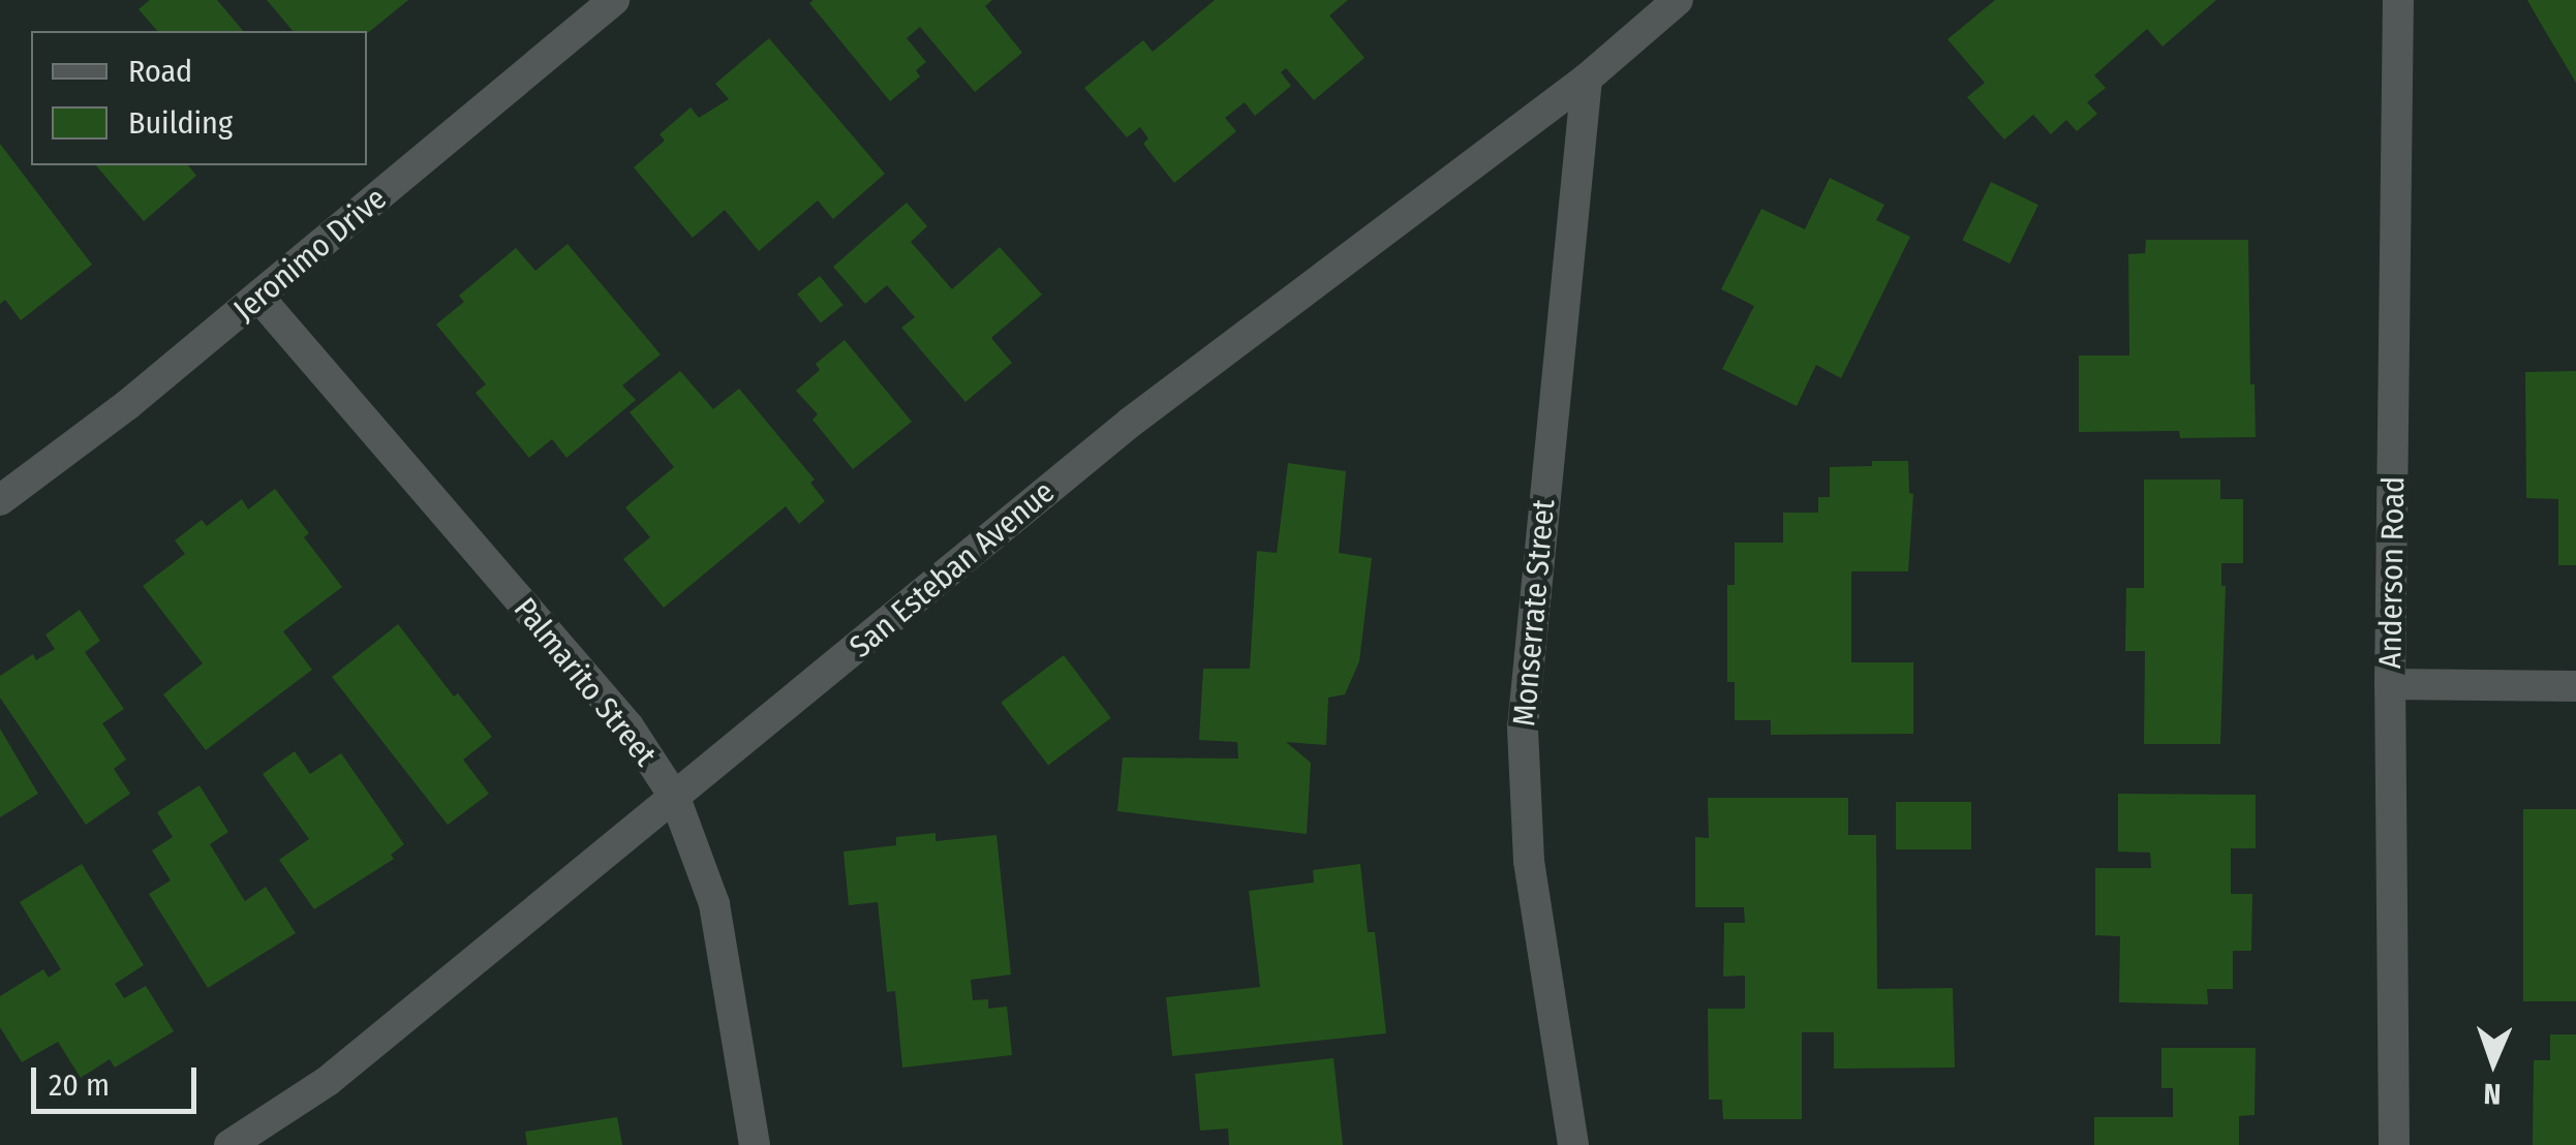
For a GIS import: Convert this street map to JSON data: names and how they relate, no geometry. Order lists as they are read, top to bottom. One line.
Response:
{"streets":{"street":["Jeronimo Drive","San Esteban Avenue","Anderson Road","Monserrate Street","Palmarito Street"]},"crossings":[["Jeronimo Drive","Palmarito Street"],["San Esteban Avenue","Monserrate Street"],["San Esteban Avenue","Palmarito Street"]],"legend":["Road","Building"],"scale_bar":"20 m","north":"bottom"}
